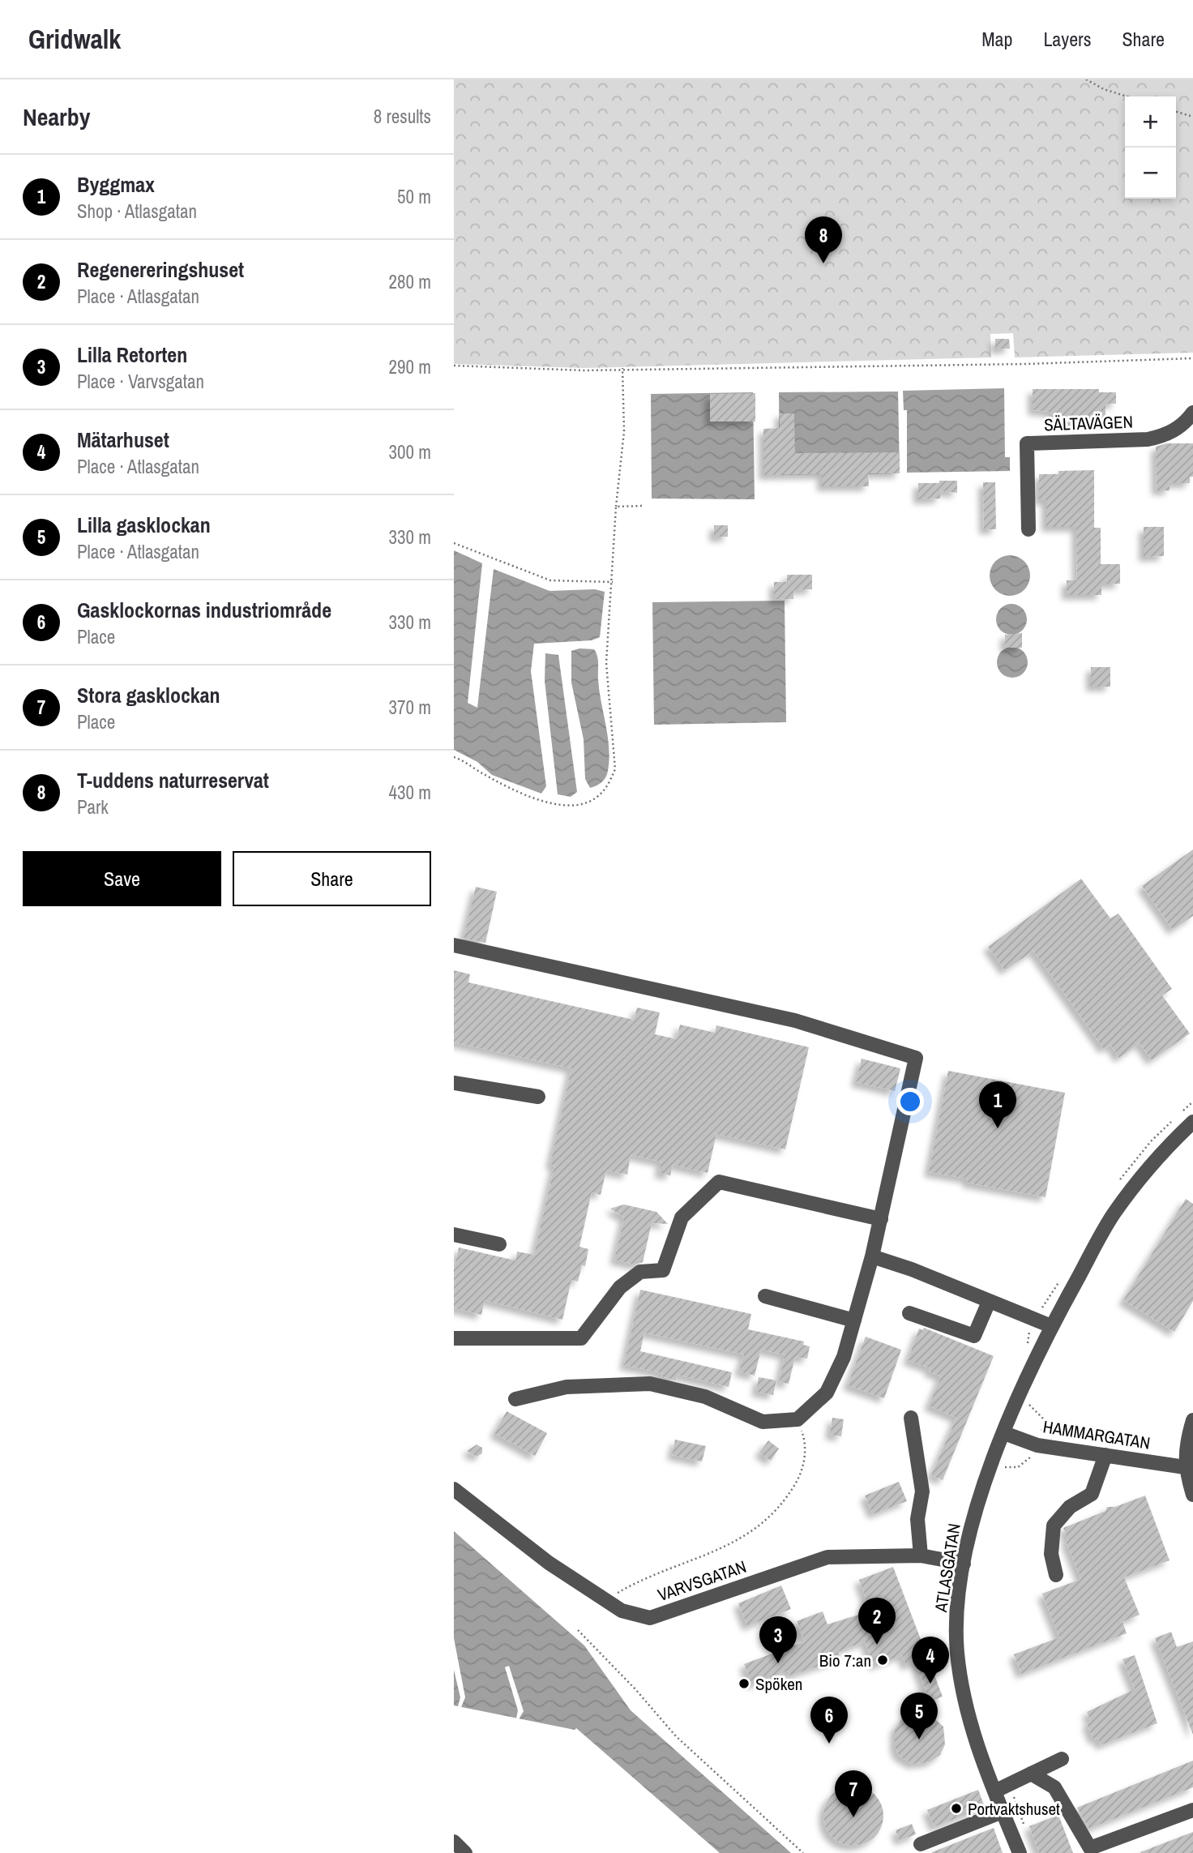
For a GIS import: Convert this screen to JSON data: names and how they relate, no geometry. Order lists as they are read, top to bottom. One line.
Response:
{"streets":{"street":["SÄLTAVÄGEN","HAMMARGATAN","ATLASGATAN","VARVSGATAN"]},"crossings":[["HAMMARGATAN","ATLASGATAN"],["ATLASGATAN","VARVSGATAN"]],"places":["Bio 7:an","Spöken","Portvaktshuset"],"page":{"header":"Gridwalk","nav":["Map","Layers","Share"],"heading":["Nearby","8 results"],"map_buttons":["+","−"],"list":[{"mark":"1","name":"Byggmax","note":"Shop · Atlasgatan","value":"50 m"},{"mark":"2","name":"Regenereringshuset","note":"Place · Atlasgatan","value":"280 m"},{"mark":"3","name":"Lilla Retorten","note":"Place · Varvsgatan","value":"290 m"},{"mark":"4","name":"Mätarhuset","note":"Place · Atlasgatan","value":"300 m"},{"mark":"5","name":"Lilla gasklockan","note":"Place · Atlasgatan","value":"330 m"},{"mark":"6","name":"Gasklockornas industriområde","note":"Place","value":"330 m"},{"mark":"7","name":"Stora gasklockan","note":"Place","value":"370 m"},{"mark":"8","name":"T-uddens naturreservat","note":"Park","value":"430 m"}],"pins":["8","1","2","3","4","5","6","7"],"buttons":["Save","Share"]}}
